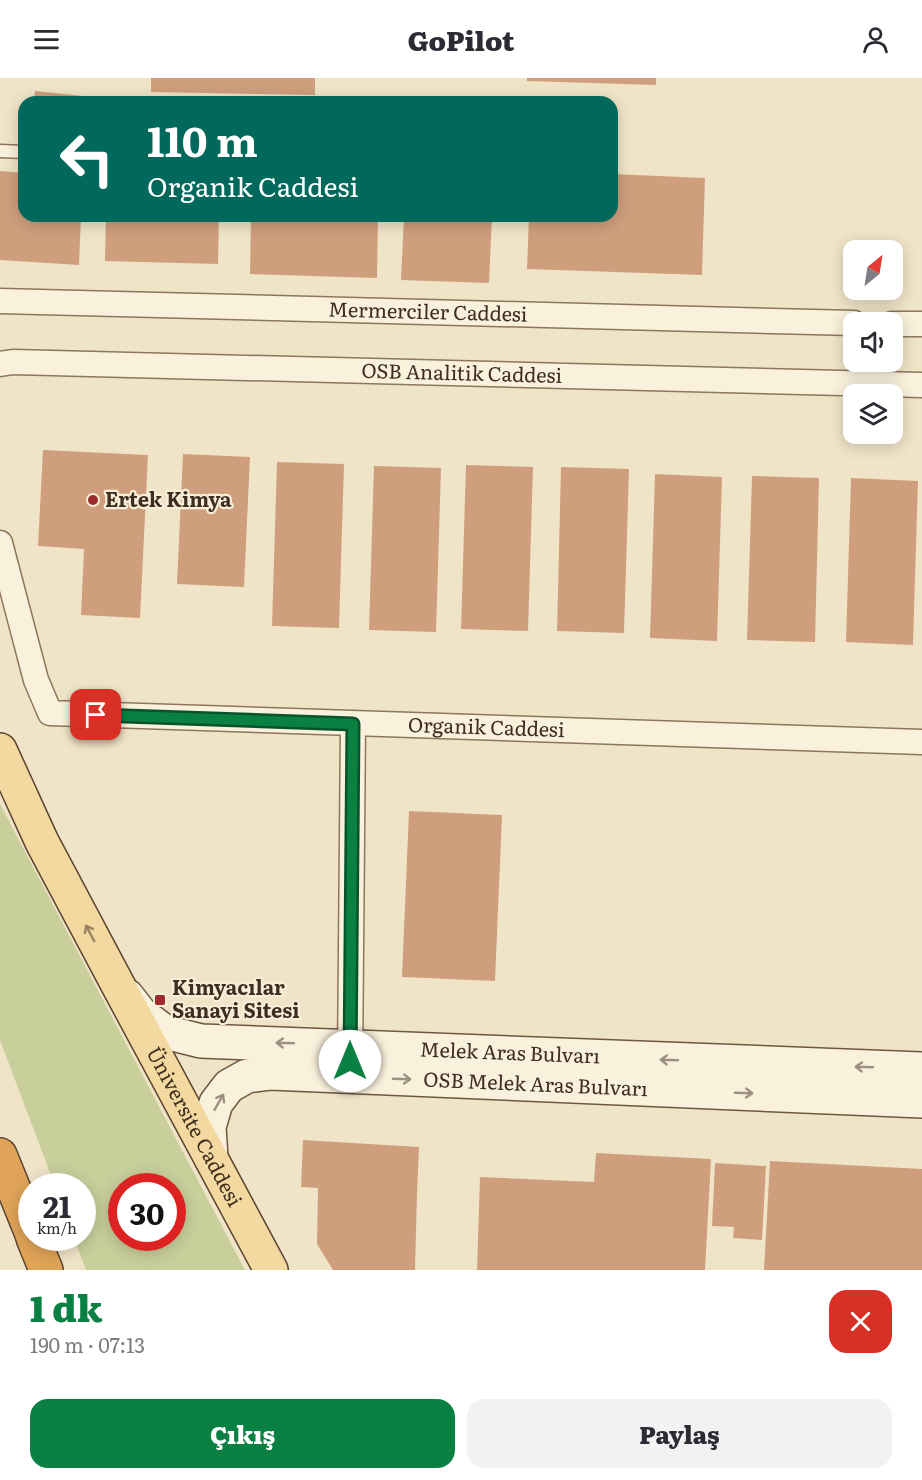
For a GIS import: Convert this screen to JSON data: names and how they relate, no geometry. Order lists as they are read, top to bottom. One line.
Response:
{"streets":{"main road":["Üniversite Caddesi"],"street":["Mermerciler Caddesi","OSB Analitik Caddesi","Organik Caddesi","Melek Aras Bulvarı","OSB Melek Aras Bulvarı"]},"crossings":[["Melek Aras Bulvarı","OSB Melek Aras Bulvarı"],["Melek Aras Bulvarı","Üniversite Caddesi"],["OSB Melek Aras Bulvarı","Üniversite Caddesi"]],"one_way":["Melek Aras Bulvarı","OSB Melek Aras Bulvarı","Üniversite Caddesi"],"places":{"other":["Ertek Kimya"],"transit":["Kimyacılar Sanayi Sitesi"]},"north":"top right","page":{"header":"GoPilot","turn":["110 m","Organik Caddesi"],"speed":"21 km/h","limit":"30","heading":["1 dk","190 m · 07:13"],"buttons":["Çıkış","Paylaş"]}}
